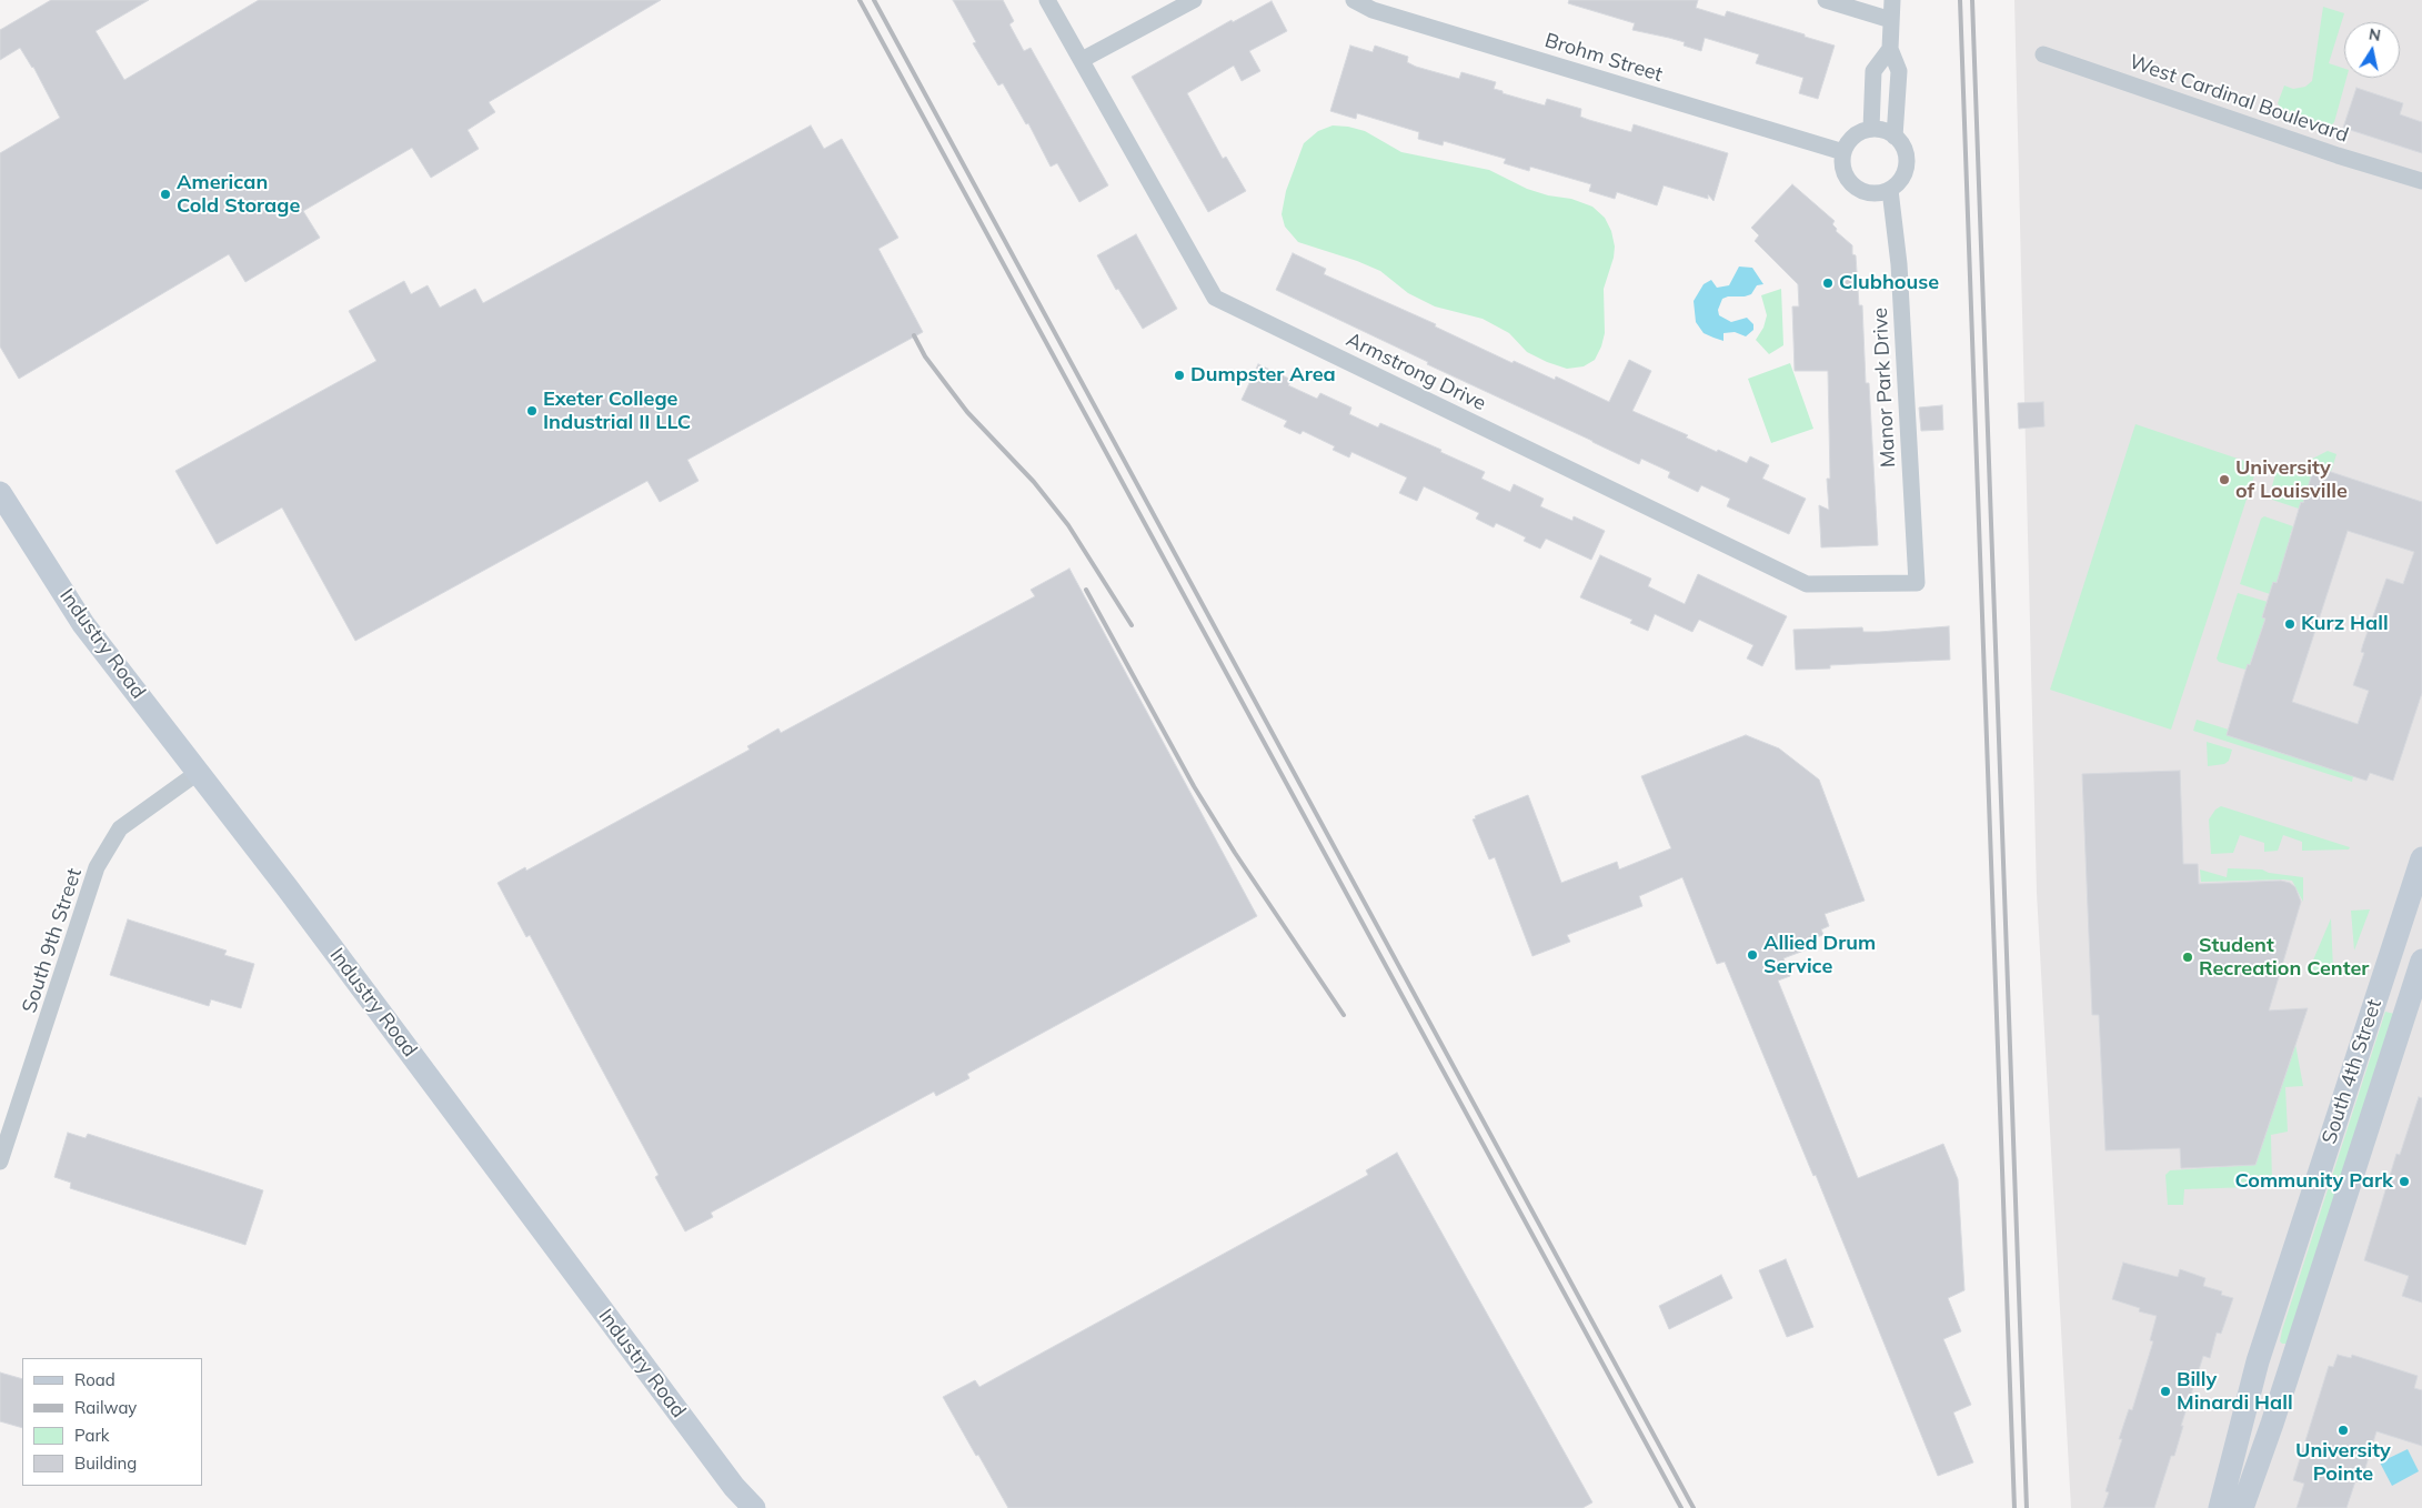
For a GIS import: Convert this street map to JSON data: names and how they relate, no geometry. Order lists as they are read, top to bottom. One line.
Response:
{"streets":{"main road":["Industry Road","South 4th Street"],"street":["Brohm Street","West Cardinal Boulevard","Armstrong Drive","Manor Park Drive","South 9th Street"]},"crossings":[["Brohm Street","Manor Park Drive"],["Armstrong Drive","Manor Park Drive"],["Industry Road","South 9th Street"]],"places":["American Cold Storage","Clubhouse","Dumpster Area","Exeter College Industrial II LLC","University of Louisville","Kurz Hall","Allied Drum Service","Student Recreation Center","Community Park","Billy Minardi Hall","University Pointe"],"legend":["Road","Railway","Park","Building"],"north":"top"}
